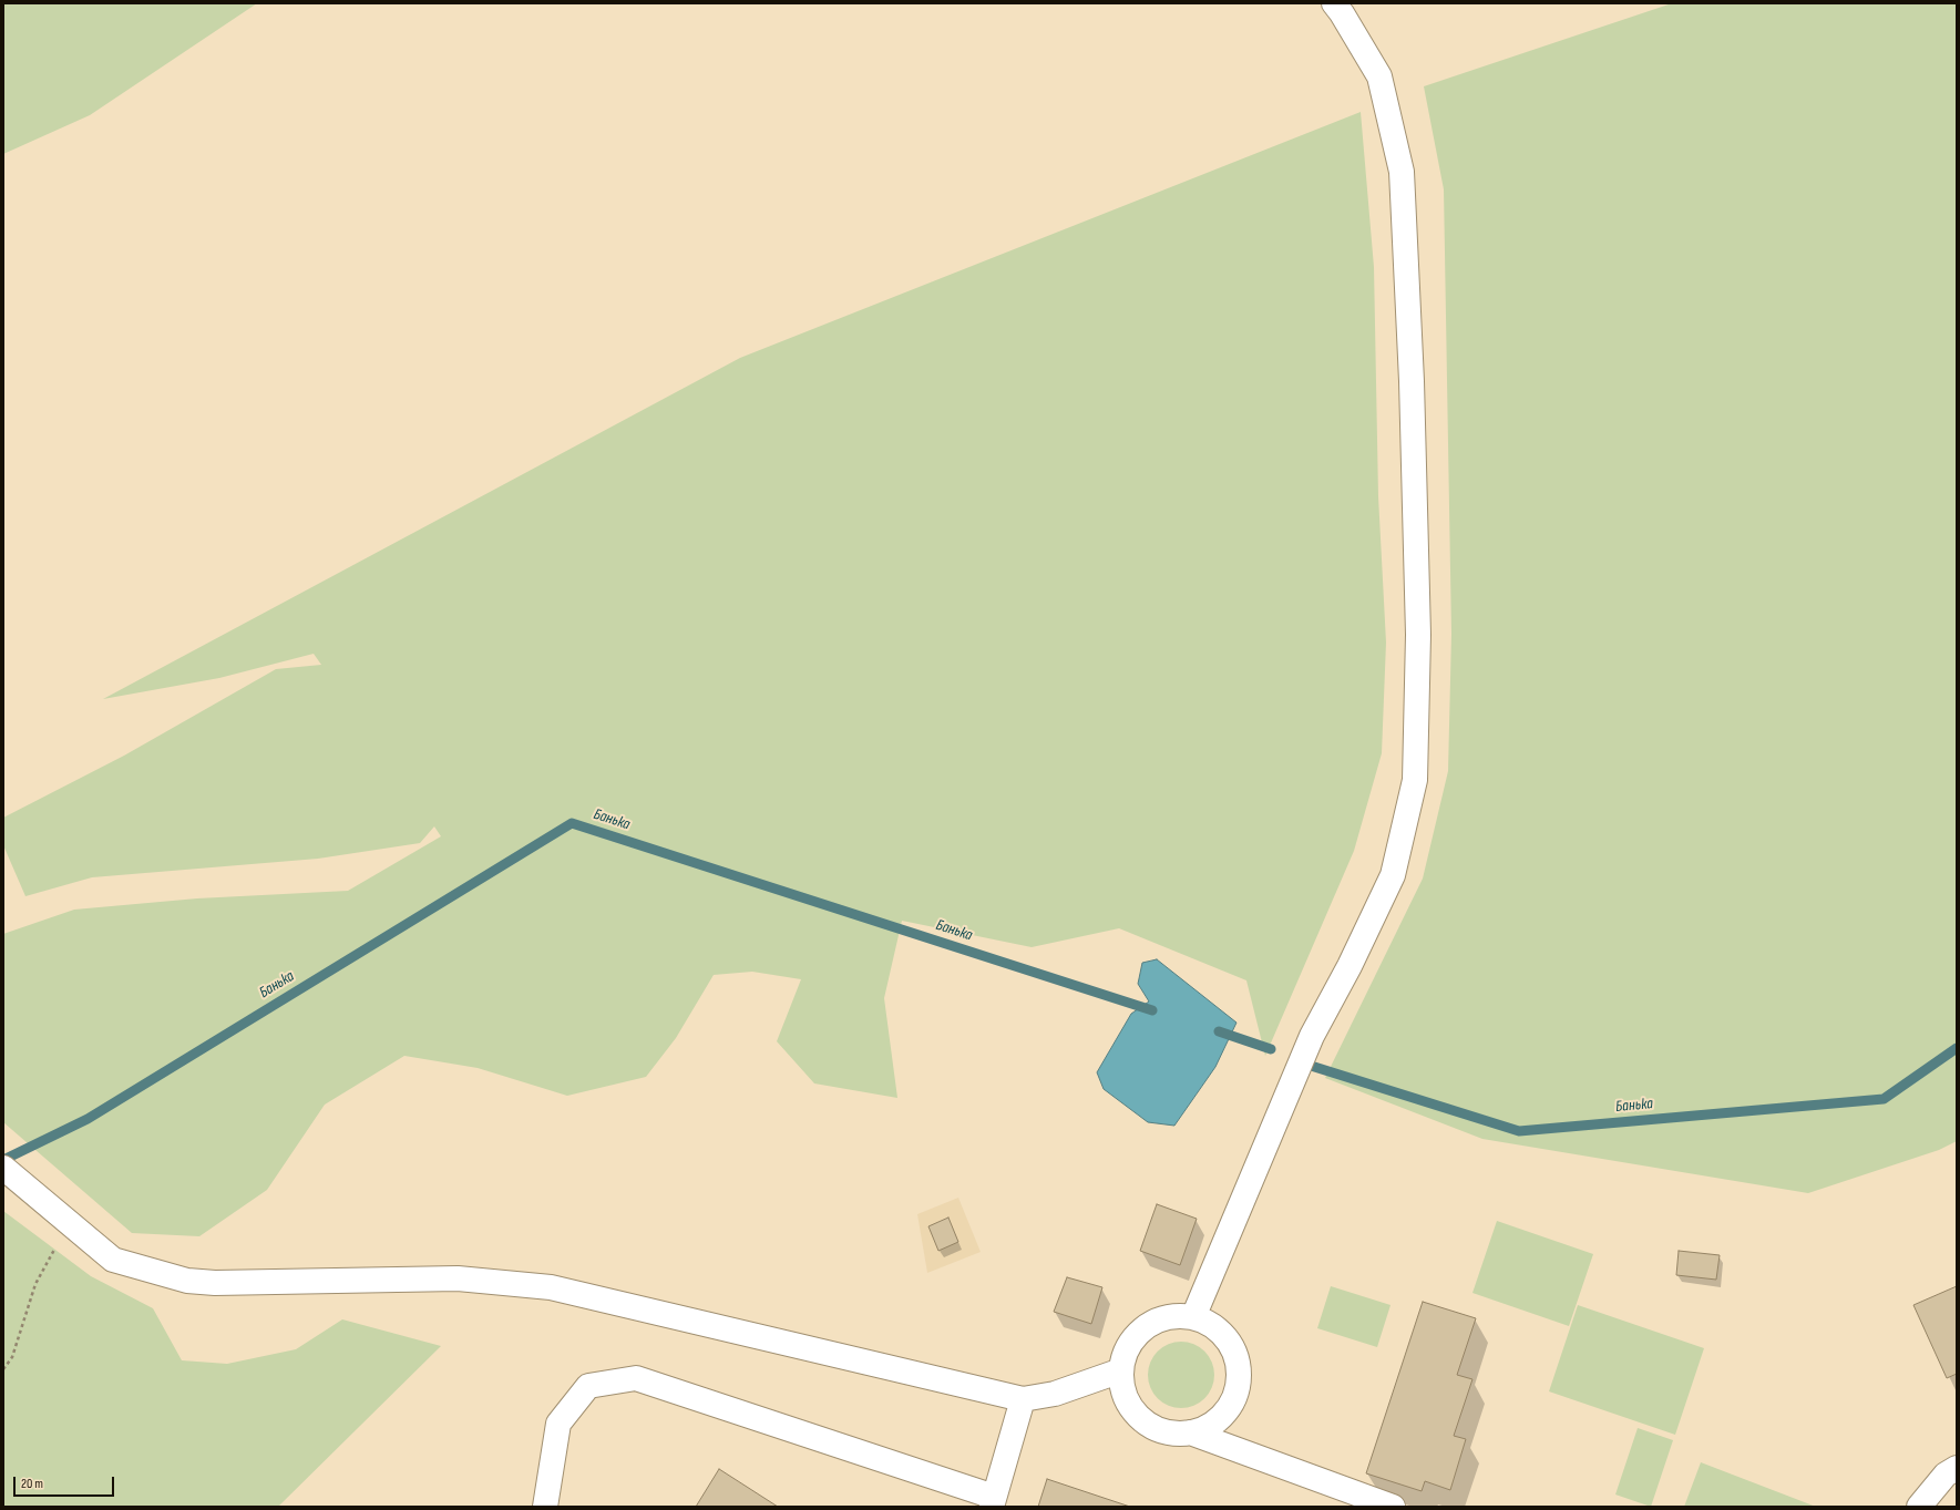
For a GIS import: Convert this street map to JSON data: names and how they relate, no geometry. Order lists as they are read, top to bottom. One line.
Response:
{"water":["Банька"],"scale_bar":"20 m"}
